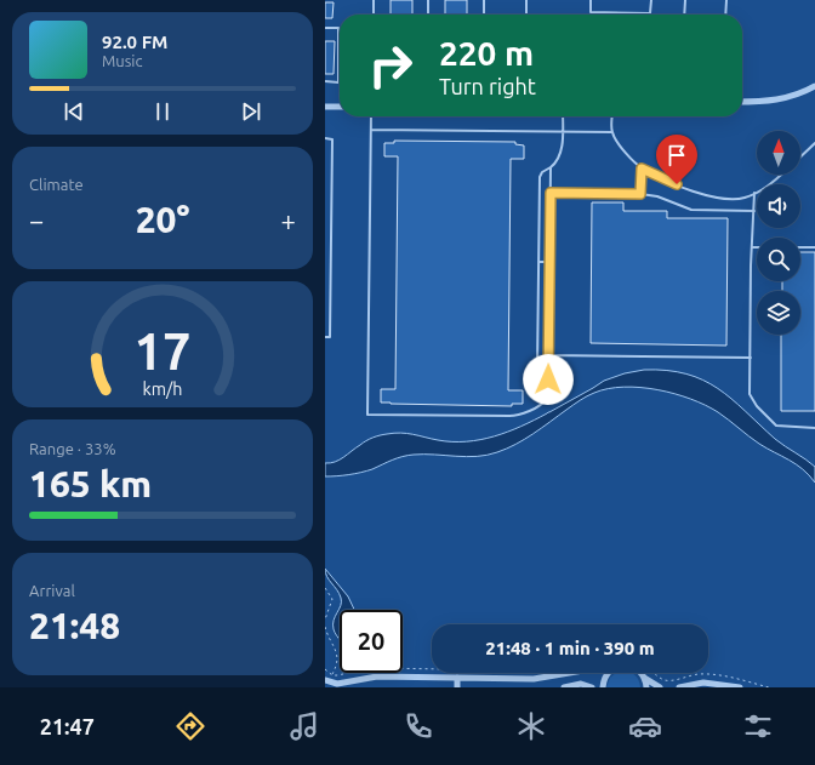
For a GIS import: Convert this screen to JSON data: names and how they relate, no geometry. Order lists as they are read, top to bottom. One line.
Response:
{"north":"top","page":{"turn":["220 m","Turn right"],"song":["92.0 FM","Music"],"tile":["Climate",["Range · 33%","165 km"],["Arrival","21:48"]],"heat":["−","20°","+"],"limit":"20","trip":"21:48 · 1 min · 390 m","tabs":"21:47","gauge":["17","km/h"]}}
